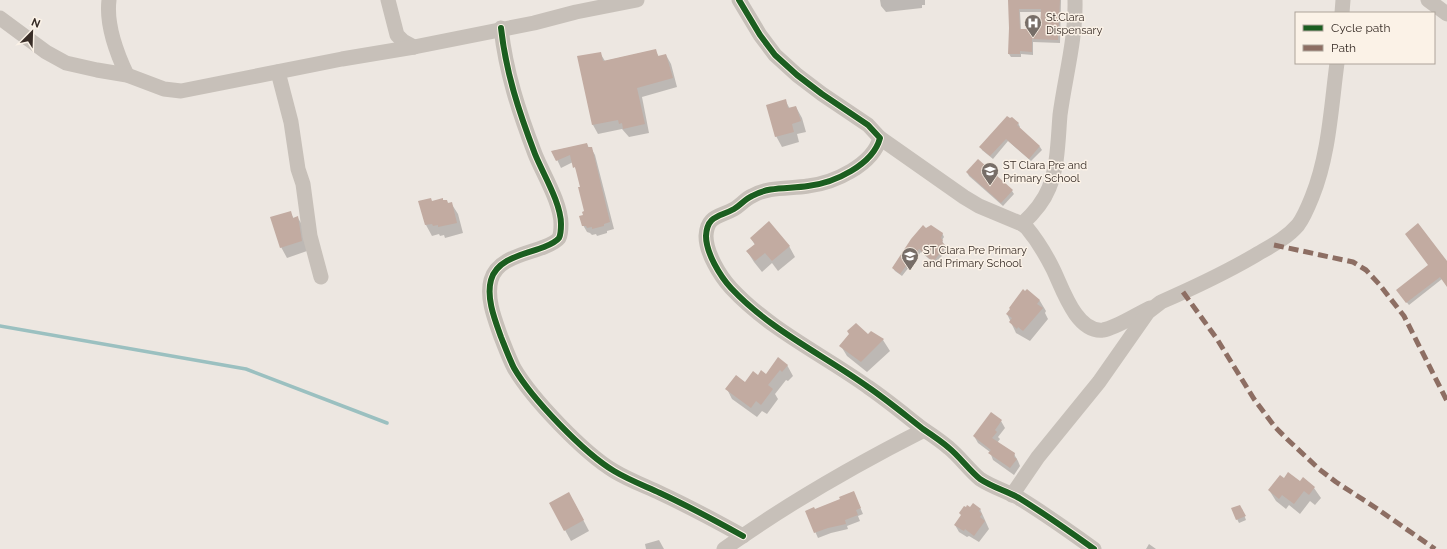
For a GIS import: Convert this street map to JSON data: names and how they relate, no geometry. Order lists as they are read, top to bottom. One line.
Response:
{"places":{"hospital":["St.Clara Dispensary"],"school or university":["ST Clara Pre and Primary School","ST Clara Pre Primary and Primary School"]},"legend":["Cycle path","Path"],"north":"top right"}
